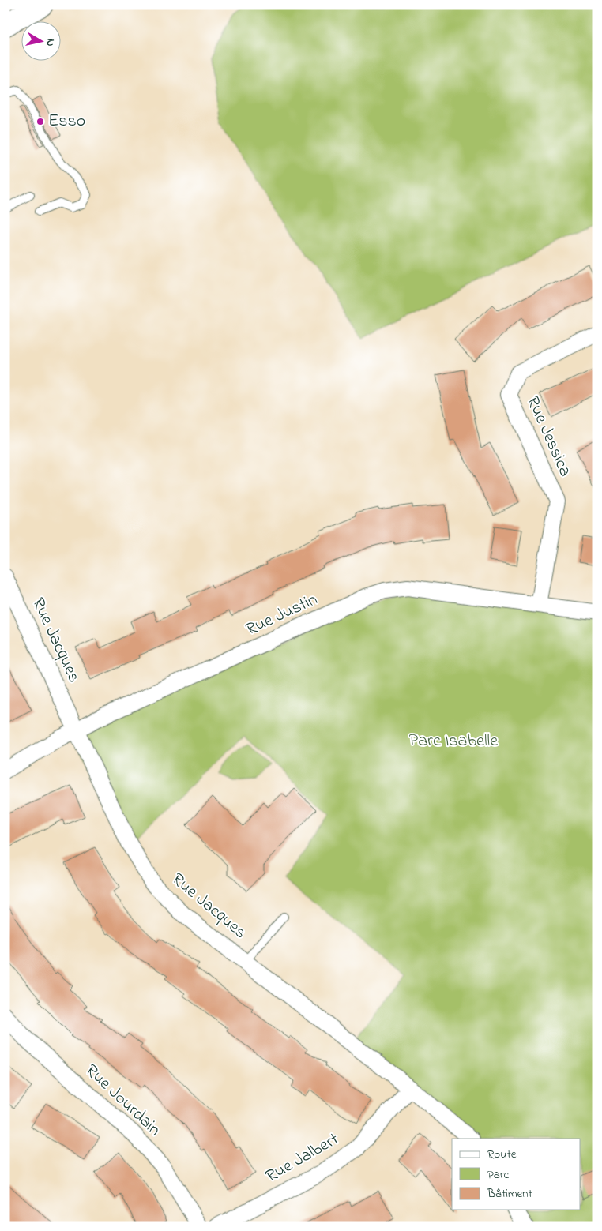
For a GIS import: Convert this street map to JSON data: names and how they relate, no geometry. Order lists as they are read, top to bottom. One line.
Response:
{"streets":{"street":["Rue Jessica","Rue Justin","Rue Jacques","Rue Jourdain","Rue Jalbert"]},"crossings":[["Rue Jessica","Rue Justin"],["Rue Justin","Rue Jacques"],["Rue Jacques","Rue Jalbert"]],"parks":["Parc Isabelle"],"places":["Esso"],"legend":["Route","Parc","Bâtiment"],"north":"right"}
